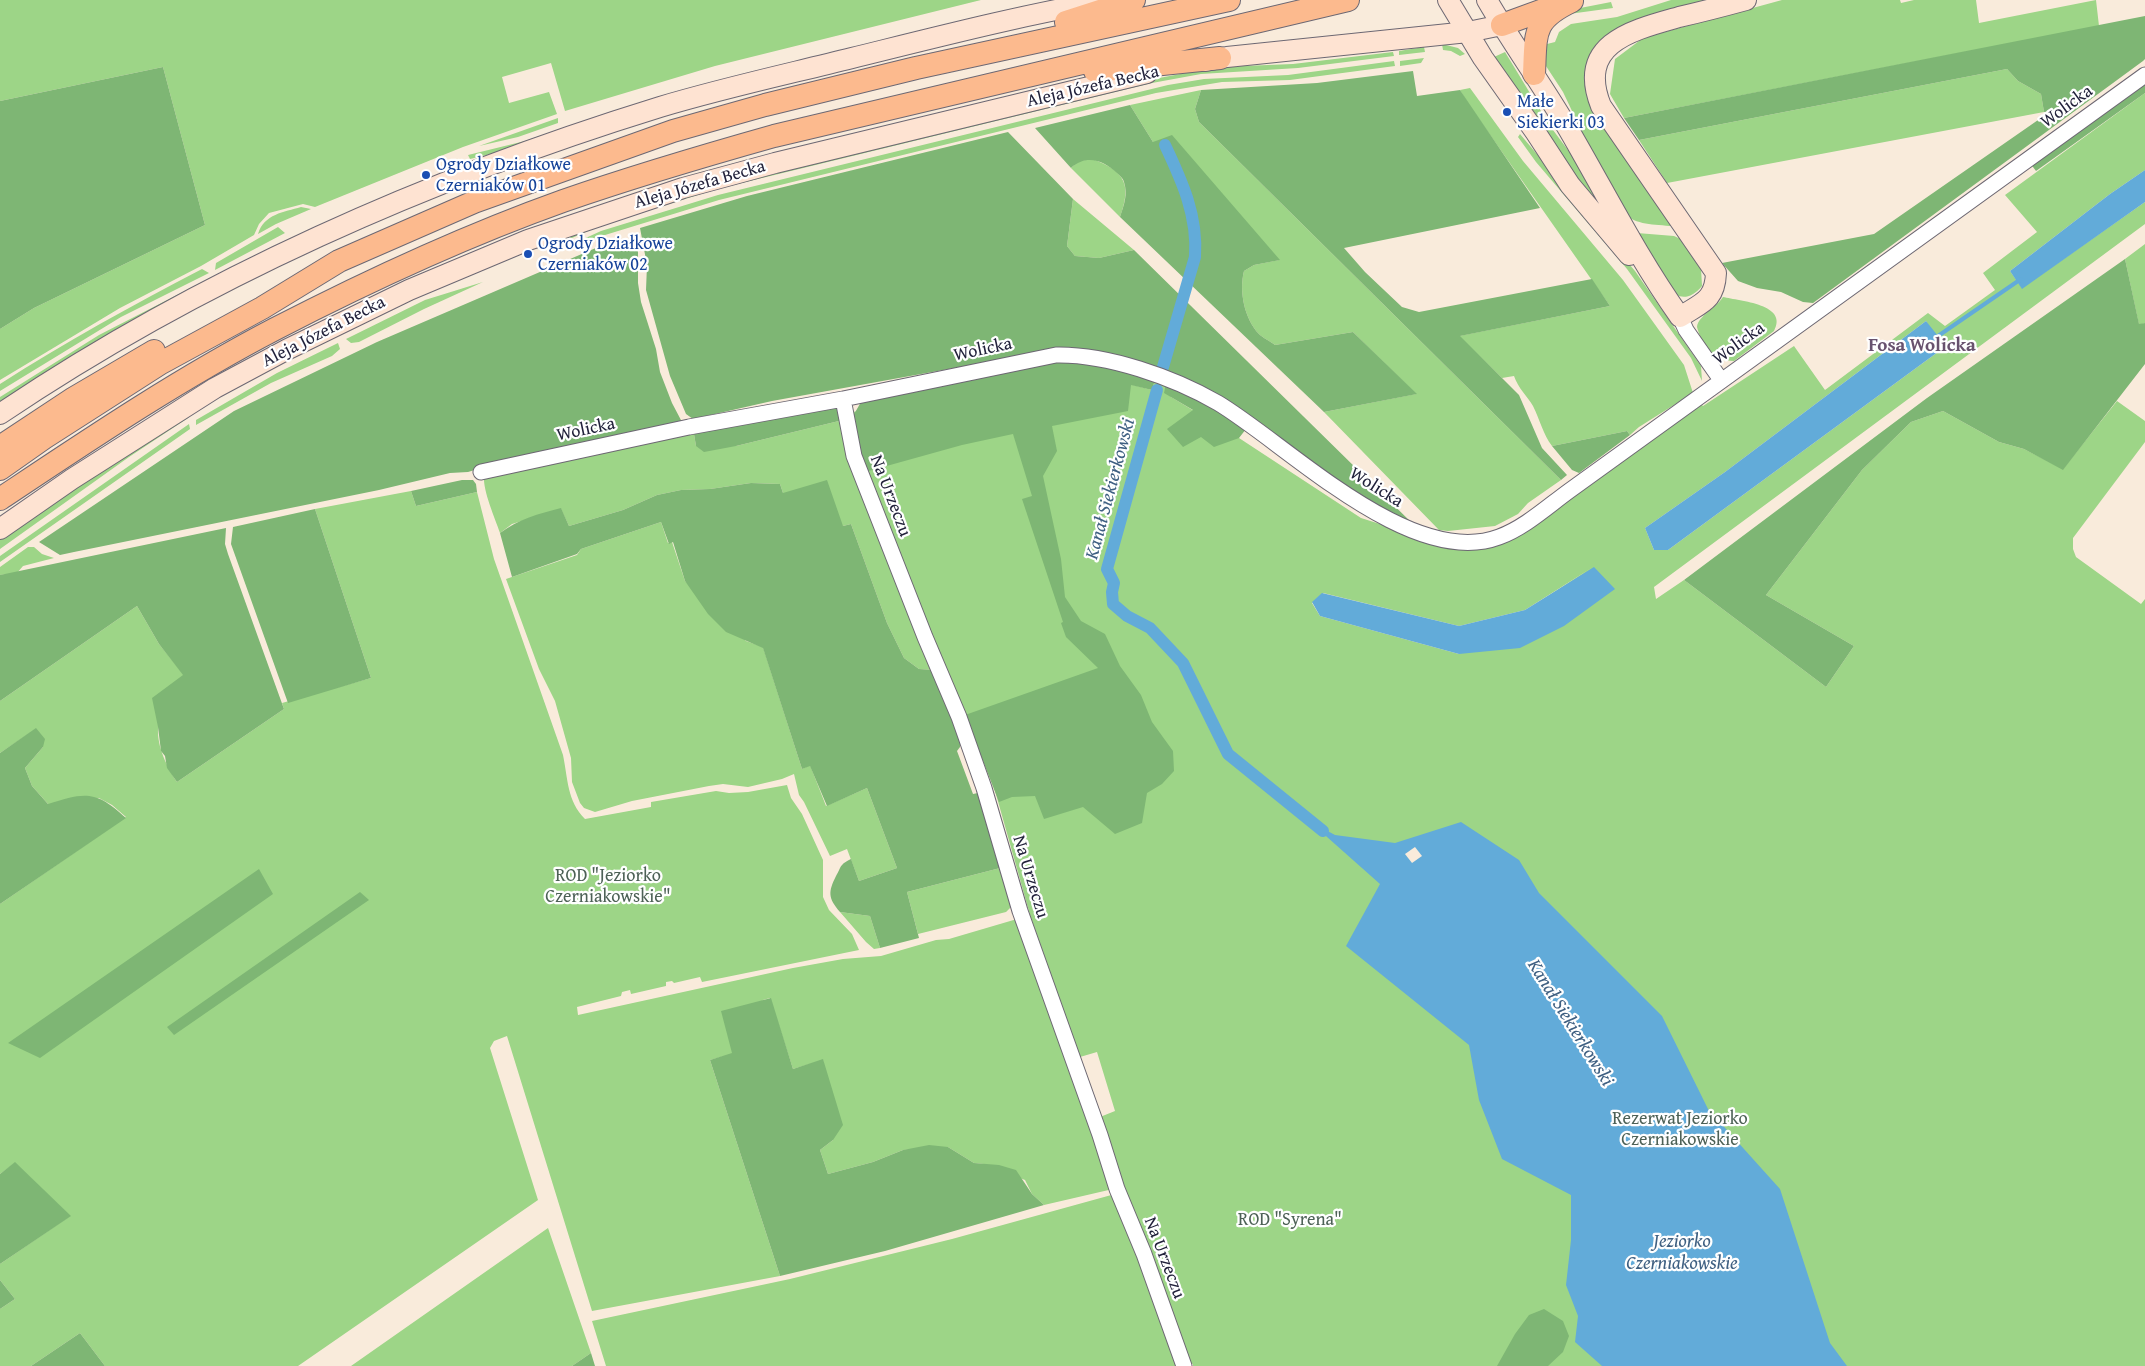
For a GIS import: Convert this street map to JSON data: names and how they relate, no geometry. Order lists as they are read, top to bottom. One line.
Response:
{"streets":{"main road":["Aleja Józefa Becka"],"street":["Wolicka","Na Urzeczu"]},"crossings":[["Wolicka","Na Urzeczu"]],"districts":["Fosa Wolicka"],"water":["Kanał Siekierkowski","Jeziorko Czerniakowskie"],"parks":["ROD \"Jeziorko Czerniakowskie\"","Rezerwat Jeziorko Czerniakowskie","ROD \"Syrena\""],"places":["Małe Siekierki 03","Ogrody Działkowe Czerniaków 01","Ogrody Działkowe Czerniaków 02"]}
